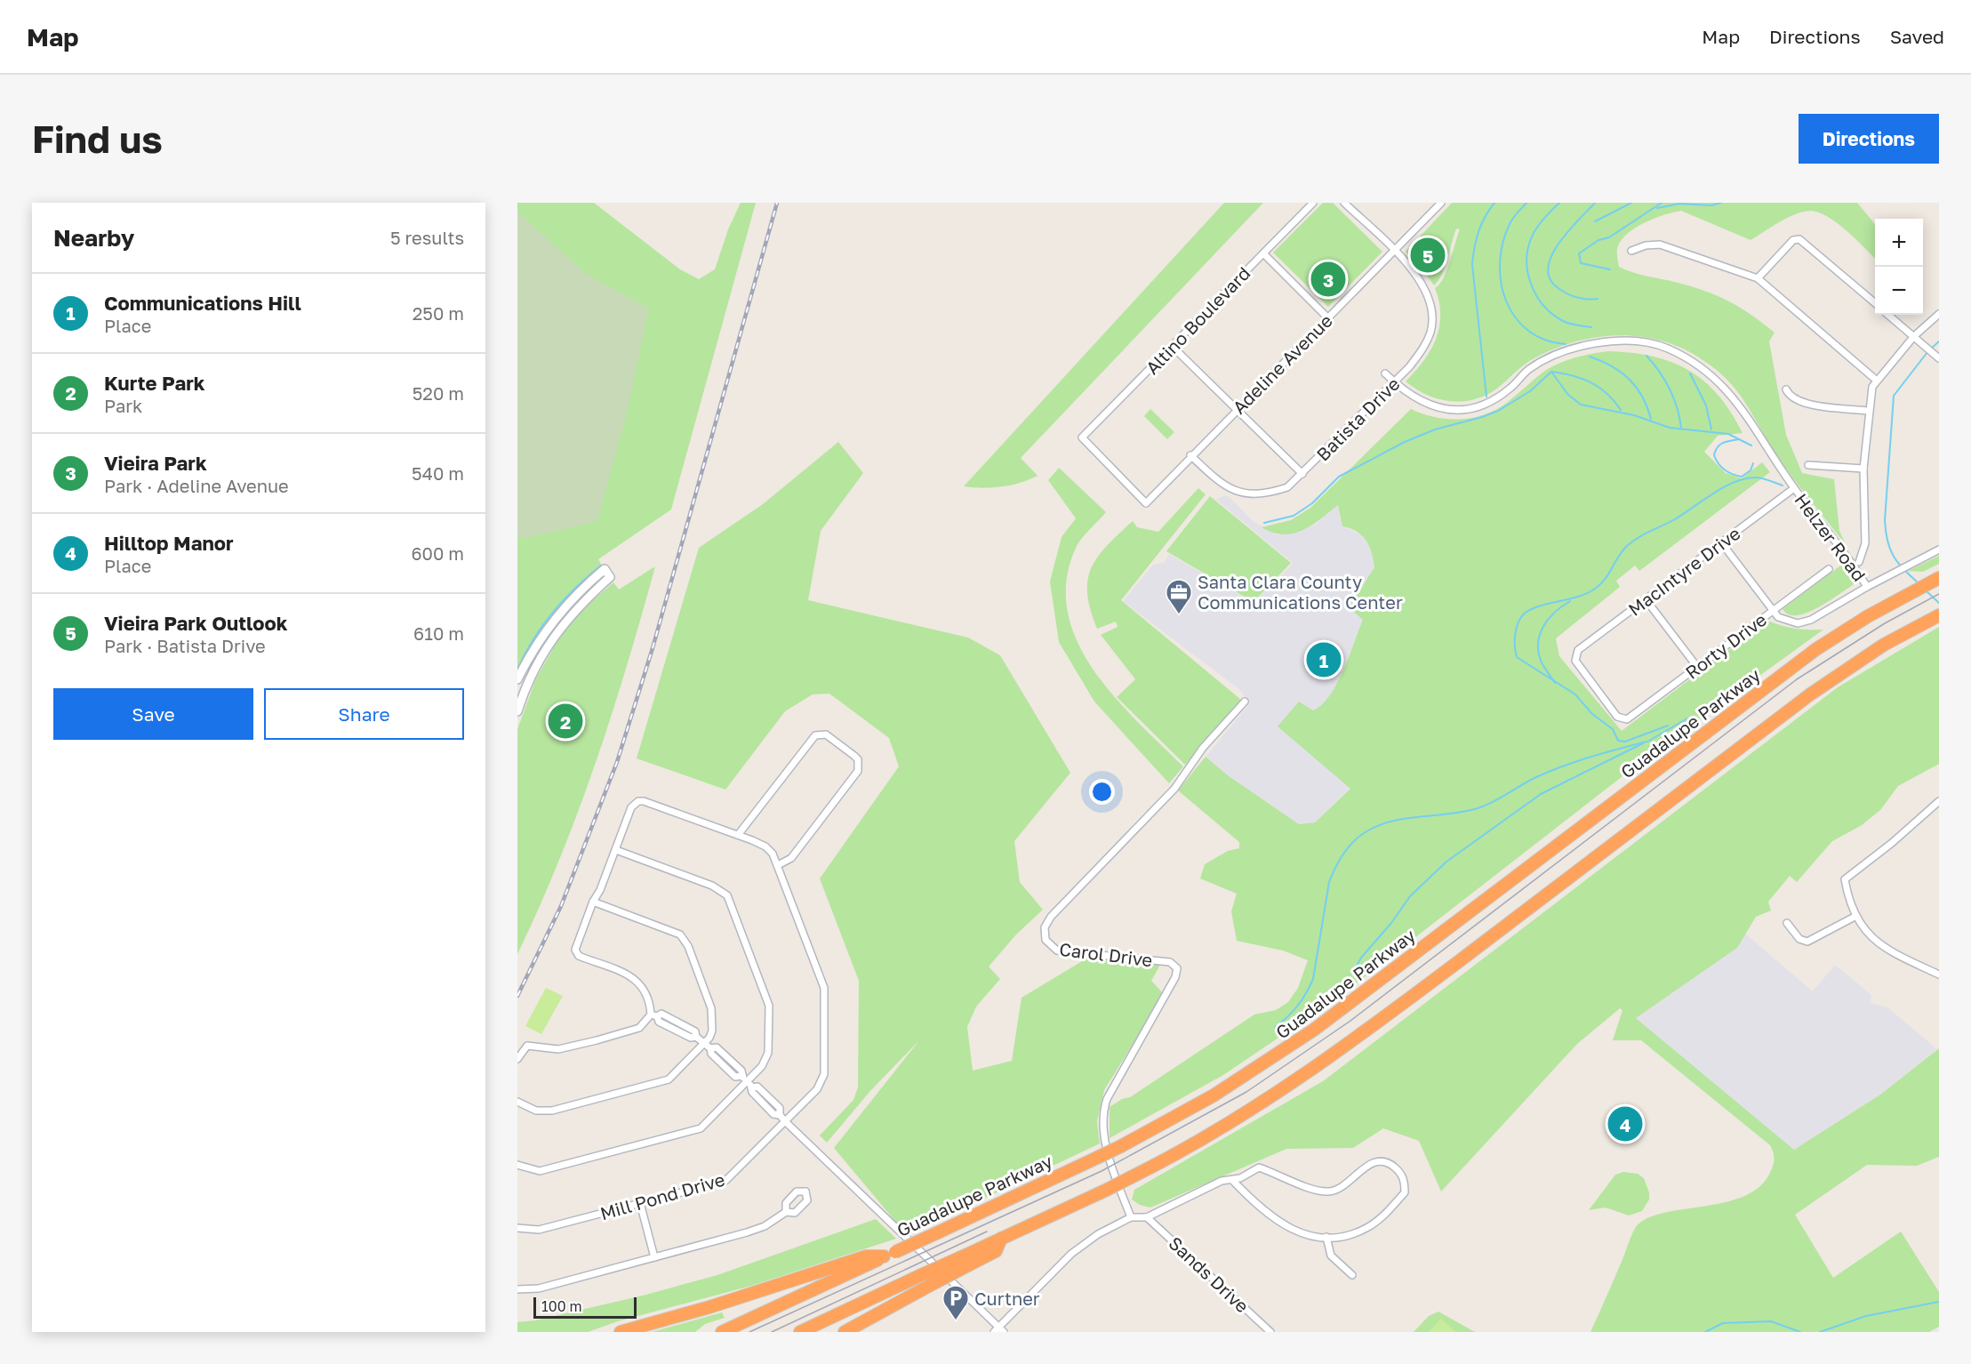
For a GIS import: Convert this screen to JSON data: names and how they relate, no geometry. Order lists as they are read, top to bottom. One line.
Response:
{"streets":{"highway":["Guadalupe Parkway"],"street":["Altino Boulevard","Adeline Avenue","Batista Drive","Helzer Road","MacIntyre Drive","Rorty Drive","Carol Drive","Mill Pond Drive","Sands Drive"]},"crossings":[["Altino Boulevard","Adeline Avenue"],["Adeline Avenue","Batista Drive"],["Batista Drive","Helzer Road"],["Helzer Road","MacIntyre Drive"],["MacIntyre Drive","Rorty Drive"]],"places":{"office":["Santa Clara County Communications Center"],"parking":["Curtner"]},"scale_bar":"100 m","page":{"header":"Map","nav":["Map","Directions","Saved"],"buttons":["Directions",["Save","Share"]],"title":"Find us","heading":["Nearby","5 results"],"map_buttons":["+","−"],"pins":["5","3","1","2","4"],"list":[{"mark":"1","name":"Communications Hill","note":"Place","value":"250 m"},{"mark":"2","name":"Kurte Park","note":"Park","value":"520 m"},{"mark":"3","name":"Vieira Park","note":"Park · Adeline Avenue","value":"540 m"},{"mark":"4","name":"Hilltop Manor","note":"Place","value":"600 m"},{"mark":"5","name":"Vieira Park Outlook","note":"Park · Batista Drive","value":"610 m"}],"scale":"100 m"}}
